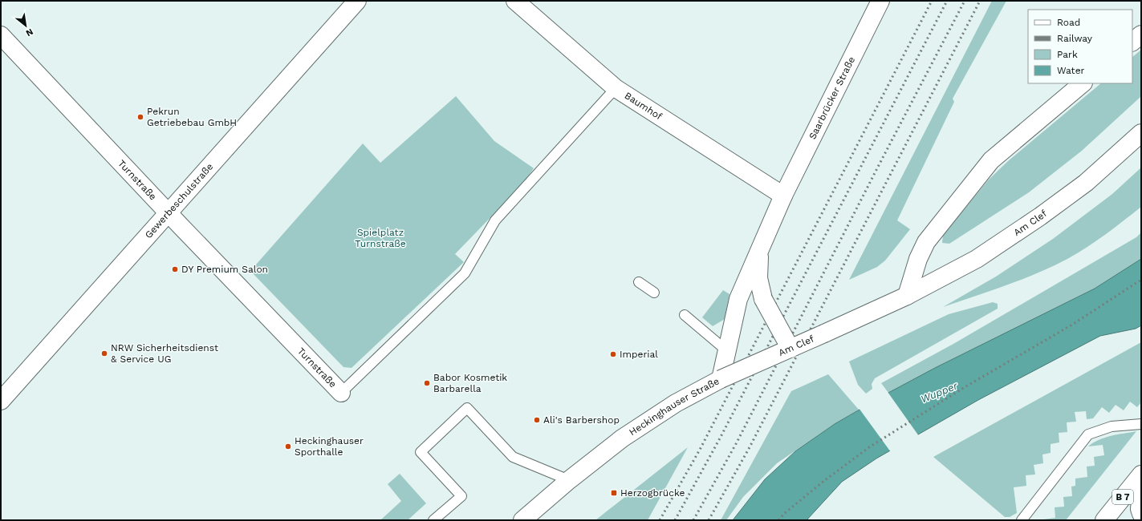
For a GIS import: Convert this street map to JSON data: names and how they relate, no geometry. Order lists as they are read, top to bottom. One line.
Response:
{"streets":{"street":["Saarbrücker Straße","Baumhof","Turnstraße","Gewerbeschulstraße","Am Clef","Heckinghauser Straße","B 7"]},"crossings":[["Saarbrücker Straße","Baumhof"],["Saarbrücker Straße","Heckinghauser Straße"],["Baumhof","Heckinghauser Straße"],["Turnstraße","Gewerbeschulstraße"],["Am Clef","Heckinghauser Straße"]],"water":["Wupper"],"parks":["Spielplatz Turnstraße"],"places":{"other":["Pekrun Getriebebau GmbH","DY Premium Salon","NRW Sicherheitsdienst & Service UG","Imperial","Babor Kosmetik Barbarella","Ali's Barbershop","Heckinghauser Sporthalle"],"transit":["Herzogbrücke"]},"legend":["Road","Railway","Park","Water"],"north":"bottom right"}
